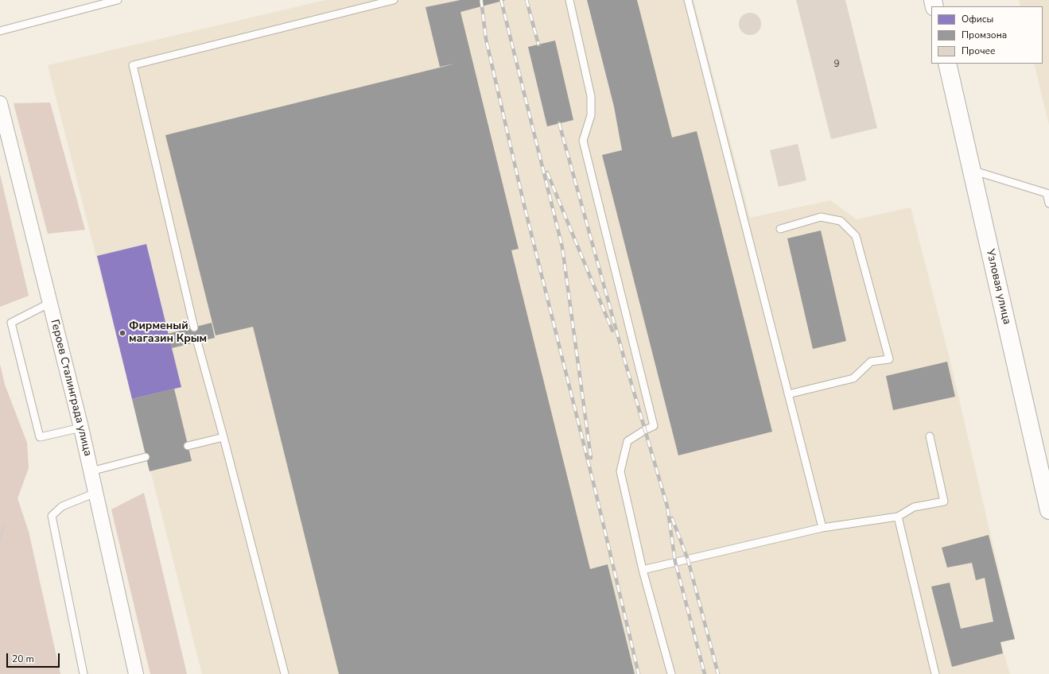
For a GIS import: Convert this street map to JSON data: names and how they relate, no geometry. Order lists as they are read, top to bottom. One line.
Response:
{"streets":{"street":["Узловая улица","Героев Сталинграда улица"]},"places":["Фирменый магазин Крым"],"house_numbers":["9"],"legend":["Офисы","Промзона","Прочее"],"scale_bar":"20 m"}
